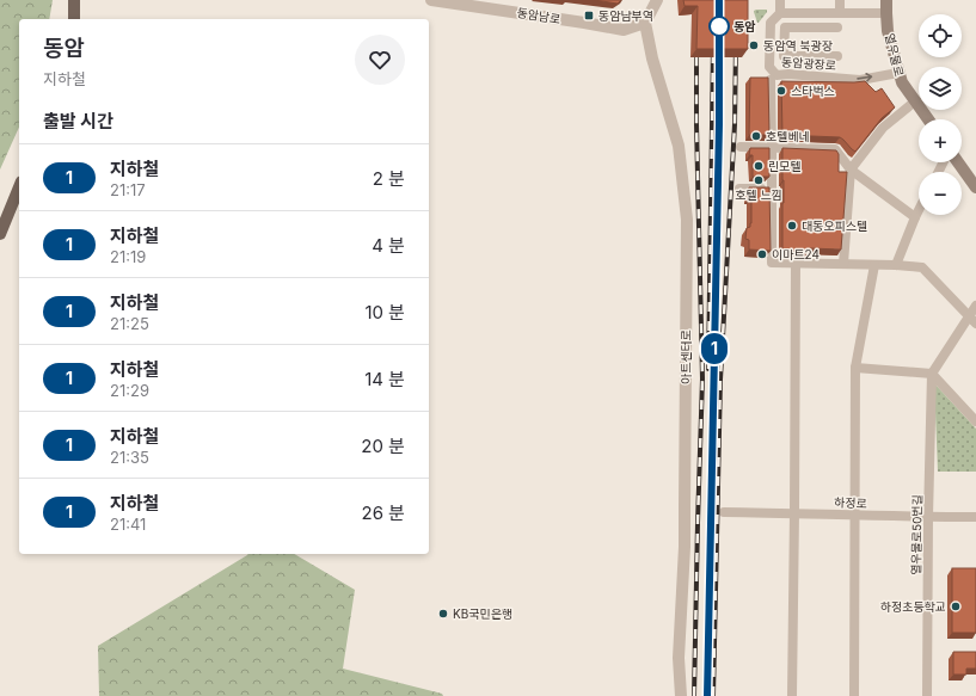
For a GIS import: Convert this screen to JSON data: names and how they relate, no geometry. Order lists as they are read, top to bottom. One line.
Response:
{"streets":{"main road":["열우물로"],"street":["동암남로","동암광장로","아트센터로","하정로","열우물로50번길"]},"crossings":[["동암남로","아트센터로"],["열우물로","동암광장로"],["하정로","열우물로50번길"]],"places":{"transit":["동암남부역"],"other":["동암","동암역 북광장","스타벅스","호텔베네","린모텔","호텔 느낌","대동오피스텔","이마트24","하정초등학교","KB국민은행"]},"lines":["metro line 1"],"page":{"on_map":"1","map_buttons":["+","−"],"heading":[["동암","지하철"],"출발 시간"],"list":[{"mark":"1","name":"지하철","note":"21:17","value":"2 분"},{"mark":"1","name":"지하철","note":"21:19","value":"4 분"},{"mark":"1","name":"지하철","note":"21:25","value":"10 분"},{"mark":"1","name":"지하철","note":"21:29","value":"14 분"},{"mark":"1","name":"지하철","note":"21:35","value":"20 분"},{"mark":"1","name":"지하철","note":"21:41","value":"26 분"}]}}
